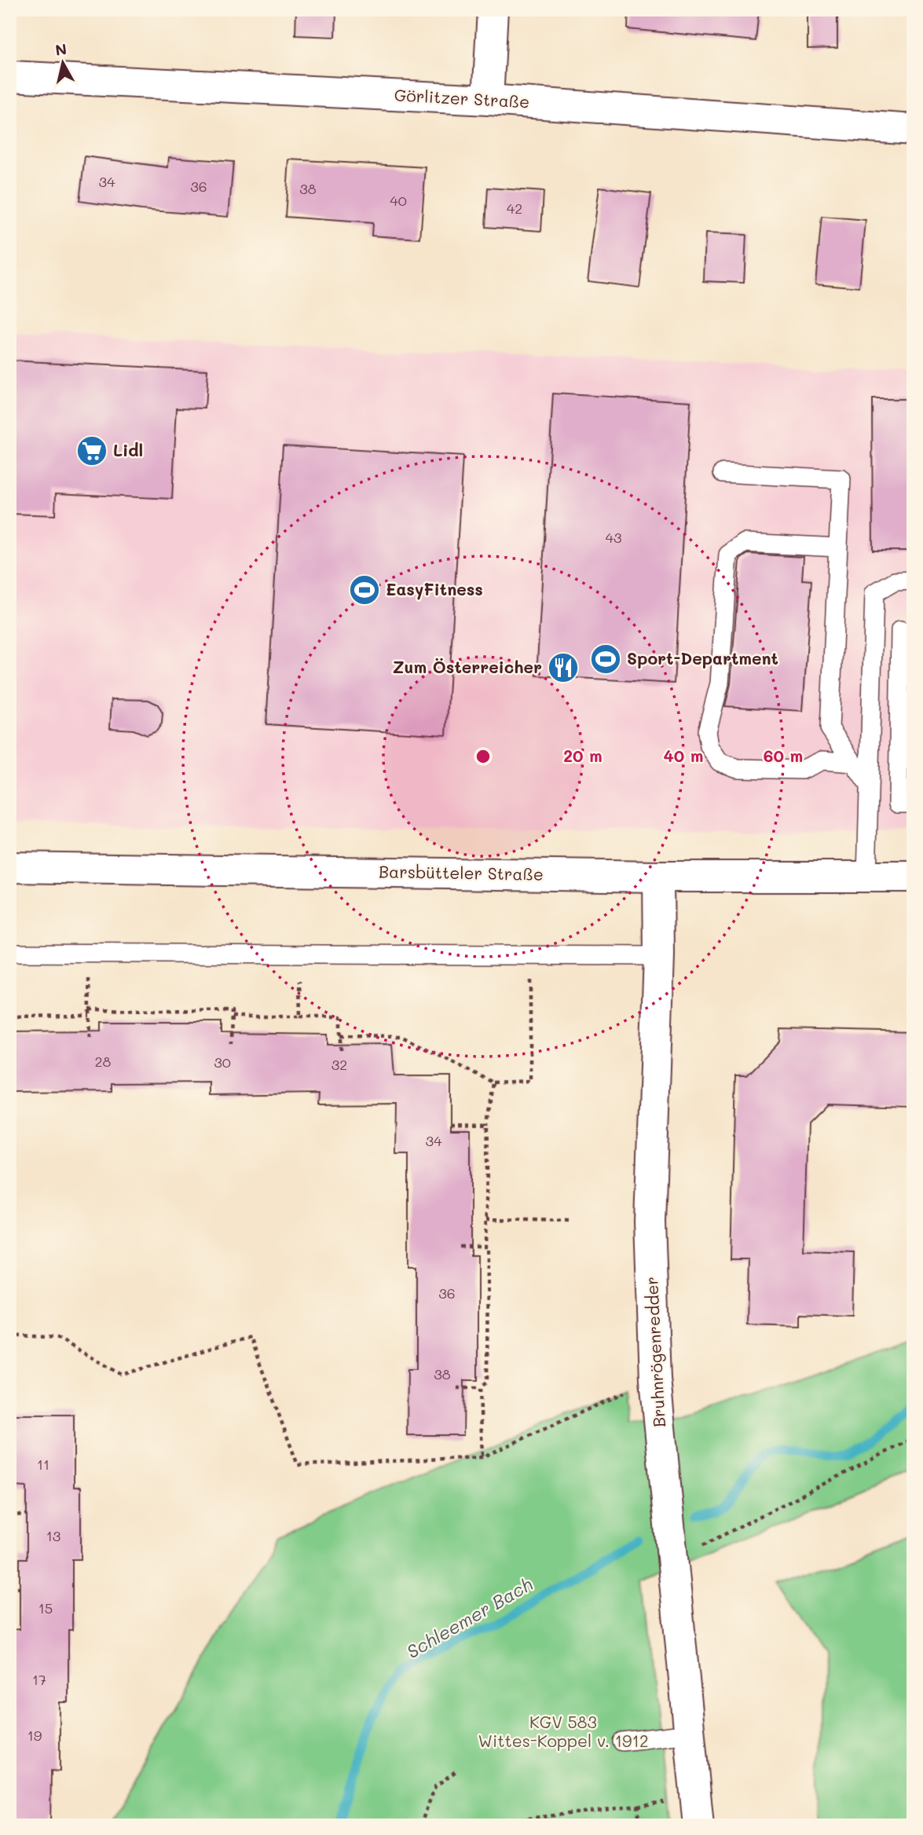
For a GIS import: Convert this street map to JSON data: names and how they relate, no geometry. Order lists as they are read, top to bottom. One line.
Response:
{"streets":{"street":["Görlitzer Straße","Barsbütteler Straße","Bruhnrögenredder"]},"crossings":[["Barsbütteler Straße","Bruhnrögenredder"]],"water":["Schleemer Bach"],"parks":["KGV 583 Wittes-Koppel v. 1912"],"places":{"supermarket":["Lidl"],"sports":["EasyFitness","Sport-Department"],"restaurant":["Zum Österreicher"]},"house_numbers":["34","36","38","40","42","43","28","30","32","34","36","38","11","13","15","17","19"],"north":"top","rings":["20 m","40 m","60 m"]}
